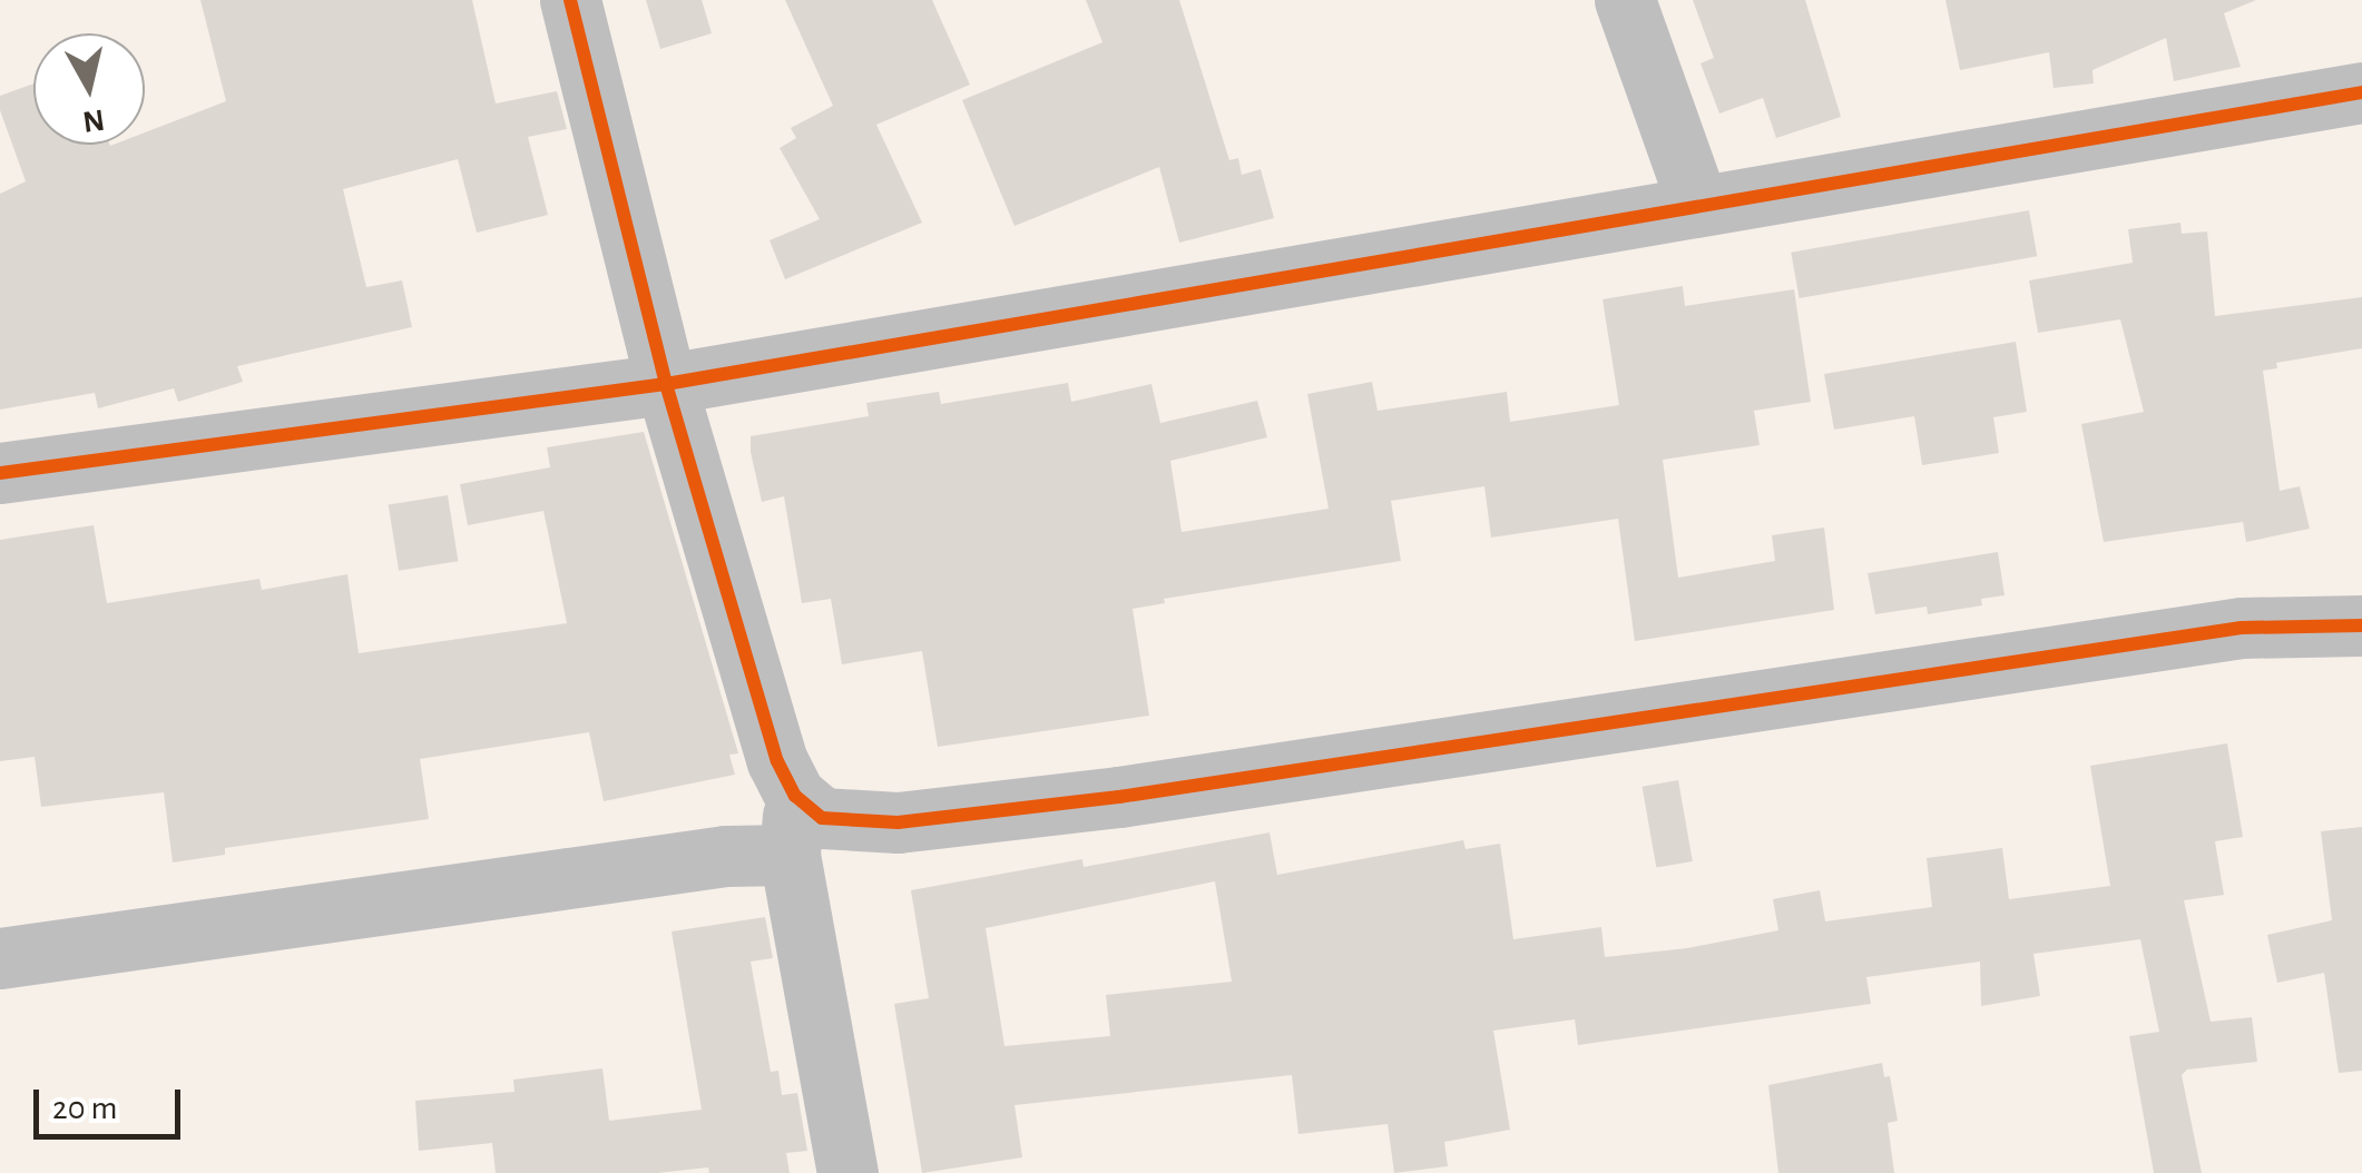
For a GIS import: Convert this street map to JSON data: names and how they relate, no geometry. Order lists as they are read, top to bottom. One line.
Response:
{"scale_bar":"20 m","north":"bottom"}
